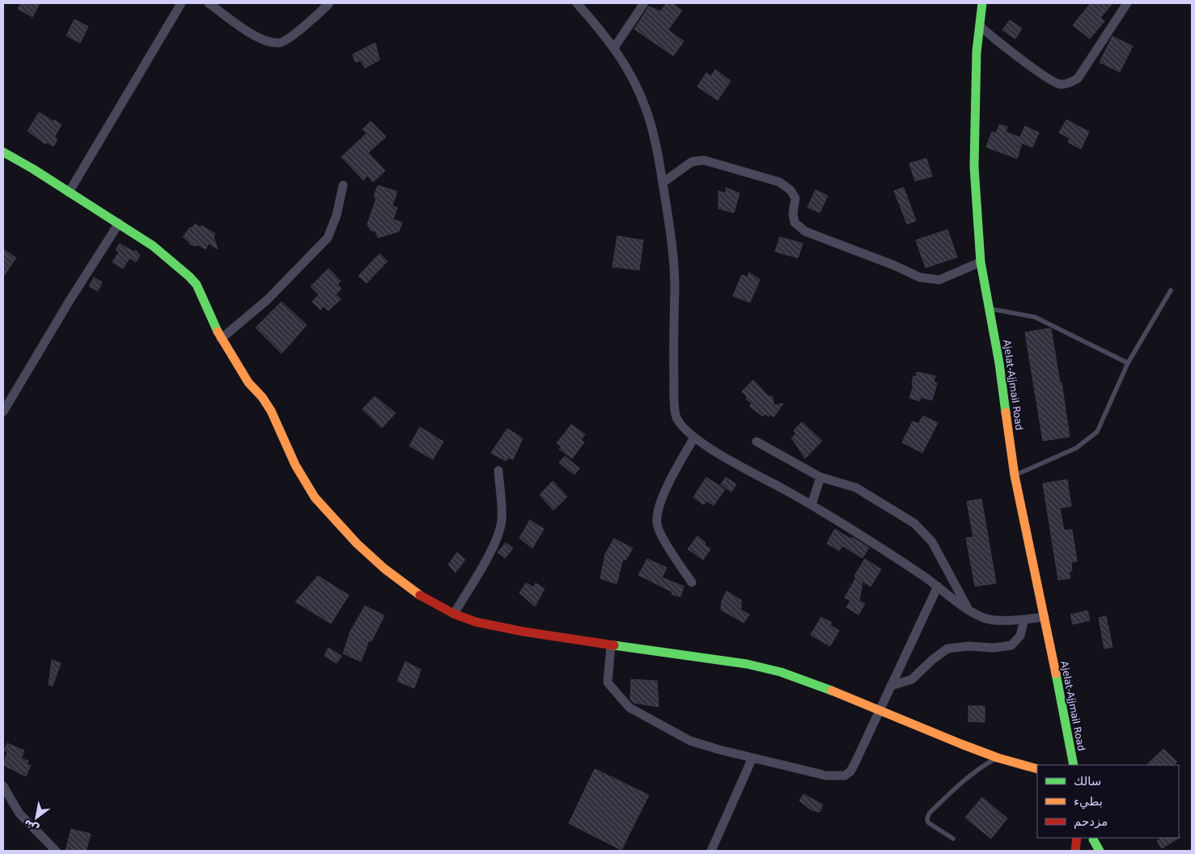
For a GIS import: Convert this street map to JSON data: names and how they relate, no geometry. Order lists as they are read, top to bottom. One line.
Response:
{"streets":{"main road":["Ajelat-Ajjmail Road"]},"legend":["سالك","بطيء","مزدحم"],"north":"bottom left"}
